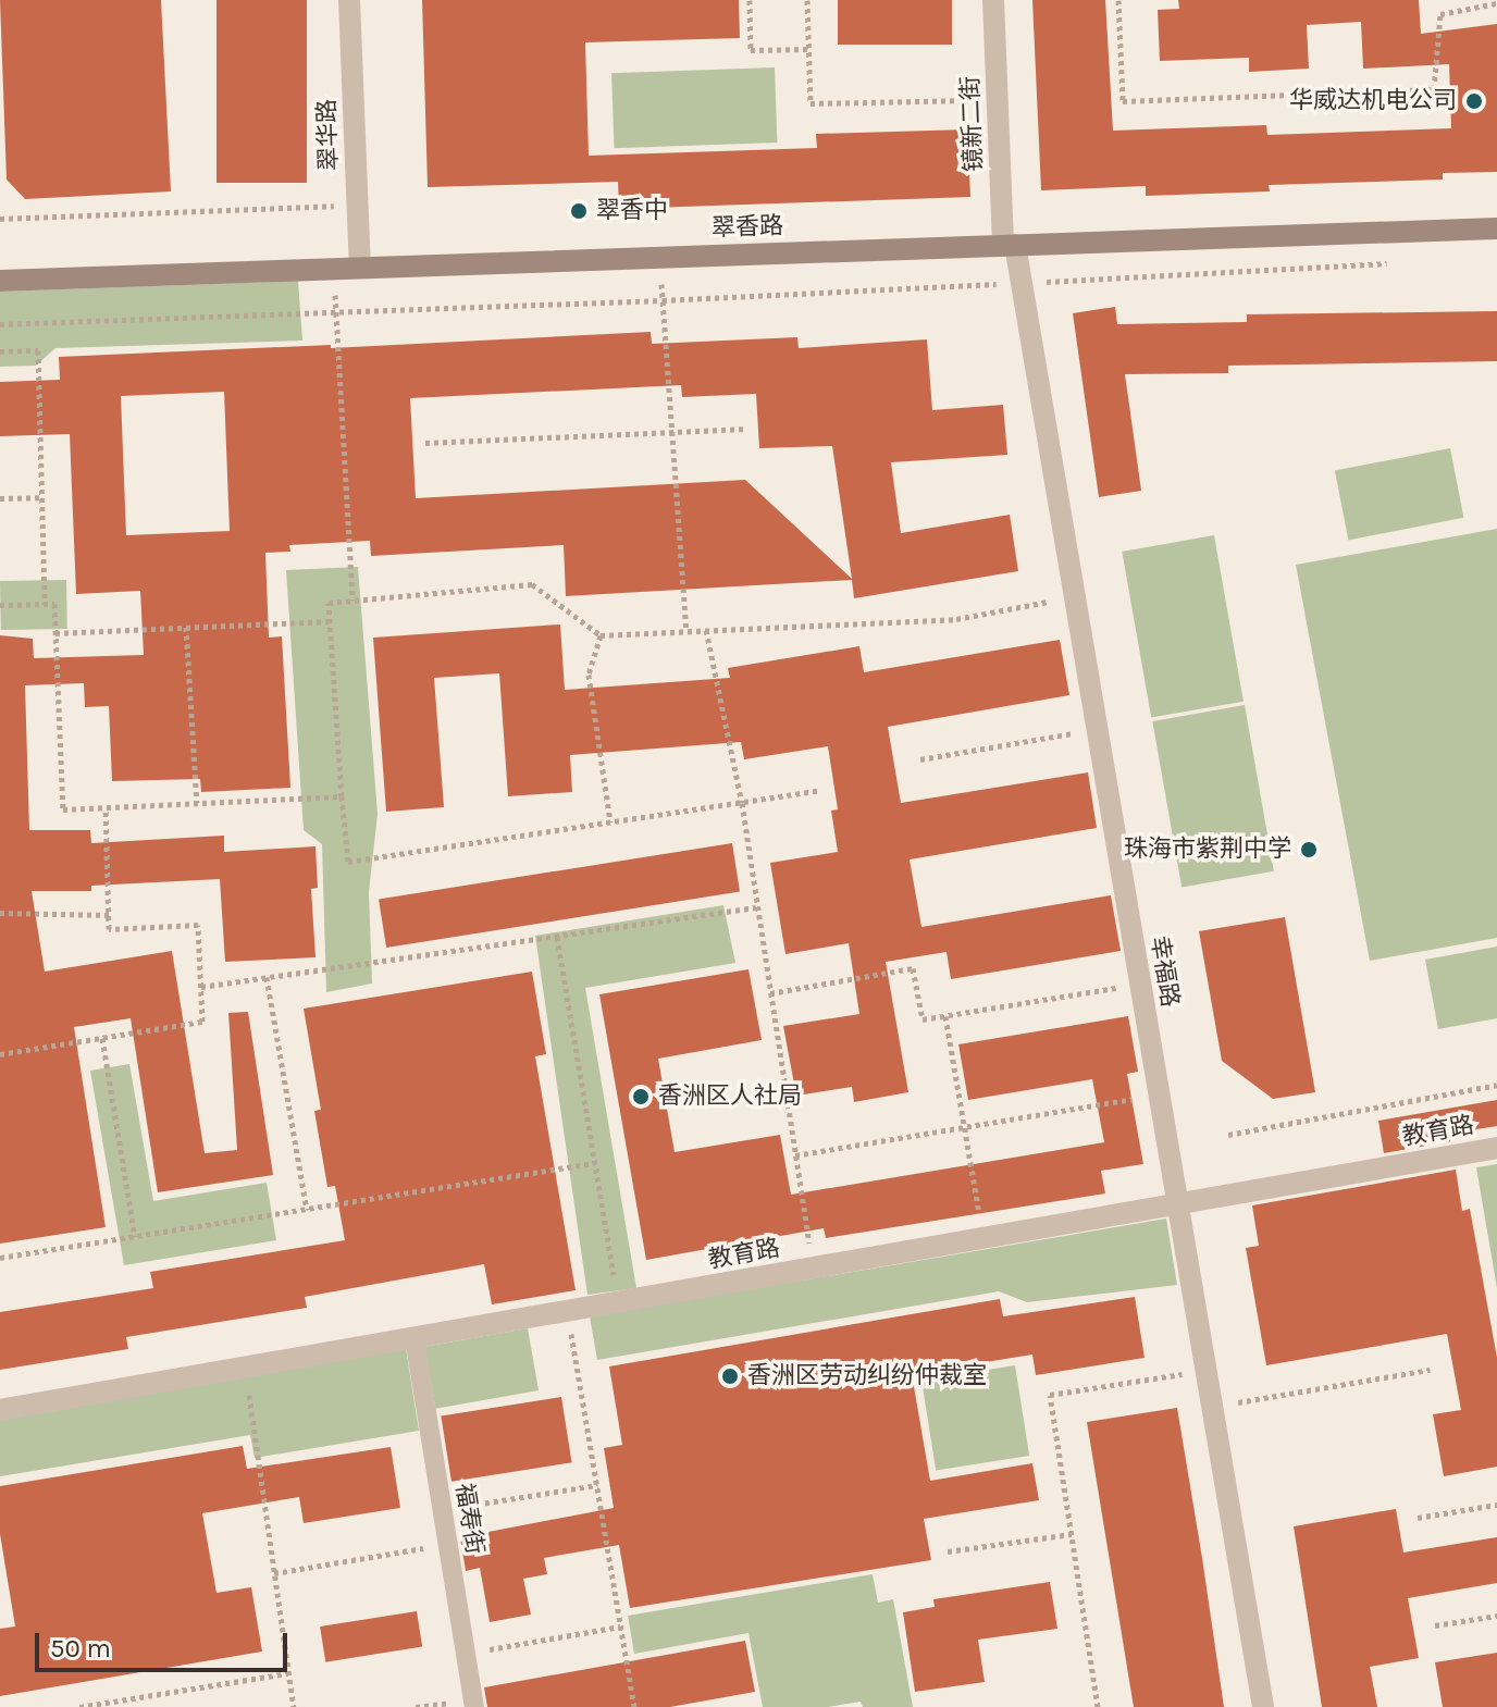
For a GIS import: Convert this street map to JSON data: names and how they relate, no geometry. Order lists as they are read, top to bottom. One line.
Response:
{"streets":{"main road":["翠香路"],"street":["镜新二街","翠华路","幸福路","教育路"],"lane":["福寿街"]},"crossings":[["镜新二街","翠香路"],["镜新二街","幸福路"],["翠华路","翠香路"],["翠香路","幸福路"],["幸福路","教育路"],["教育路","福寿街"]],"places":["华威达机电公司","翠香中","珠海市紫荆中学","香洲区人社局","香洲区劳动纠纷仲裁室"],"scale_bar":"50 m"}
